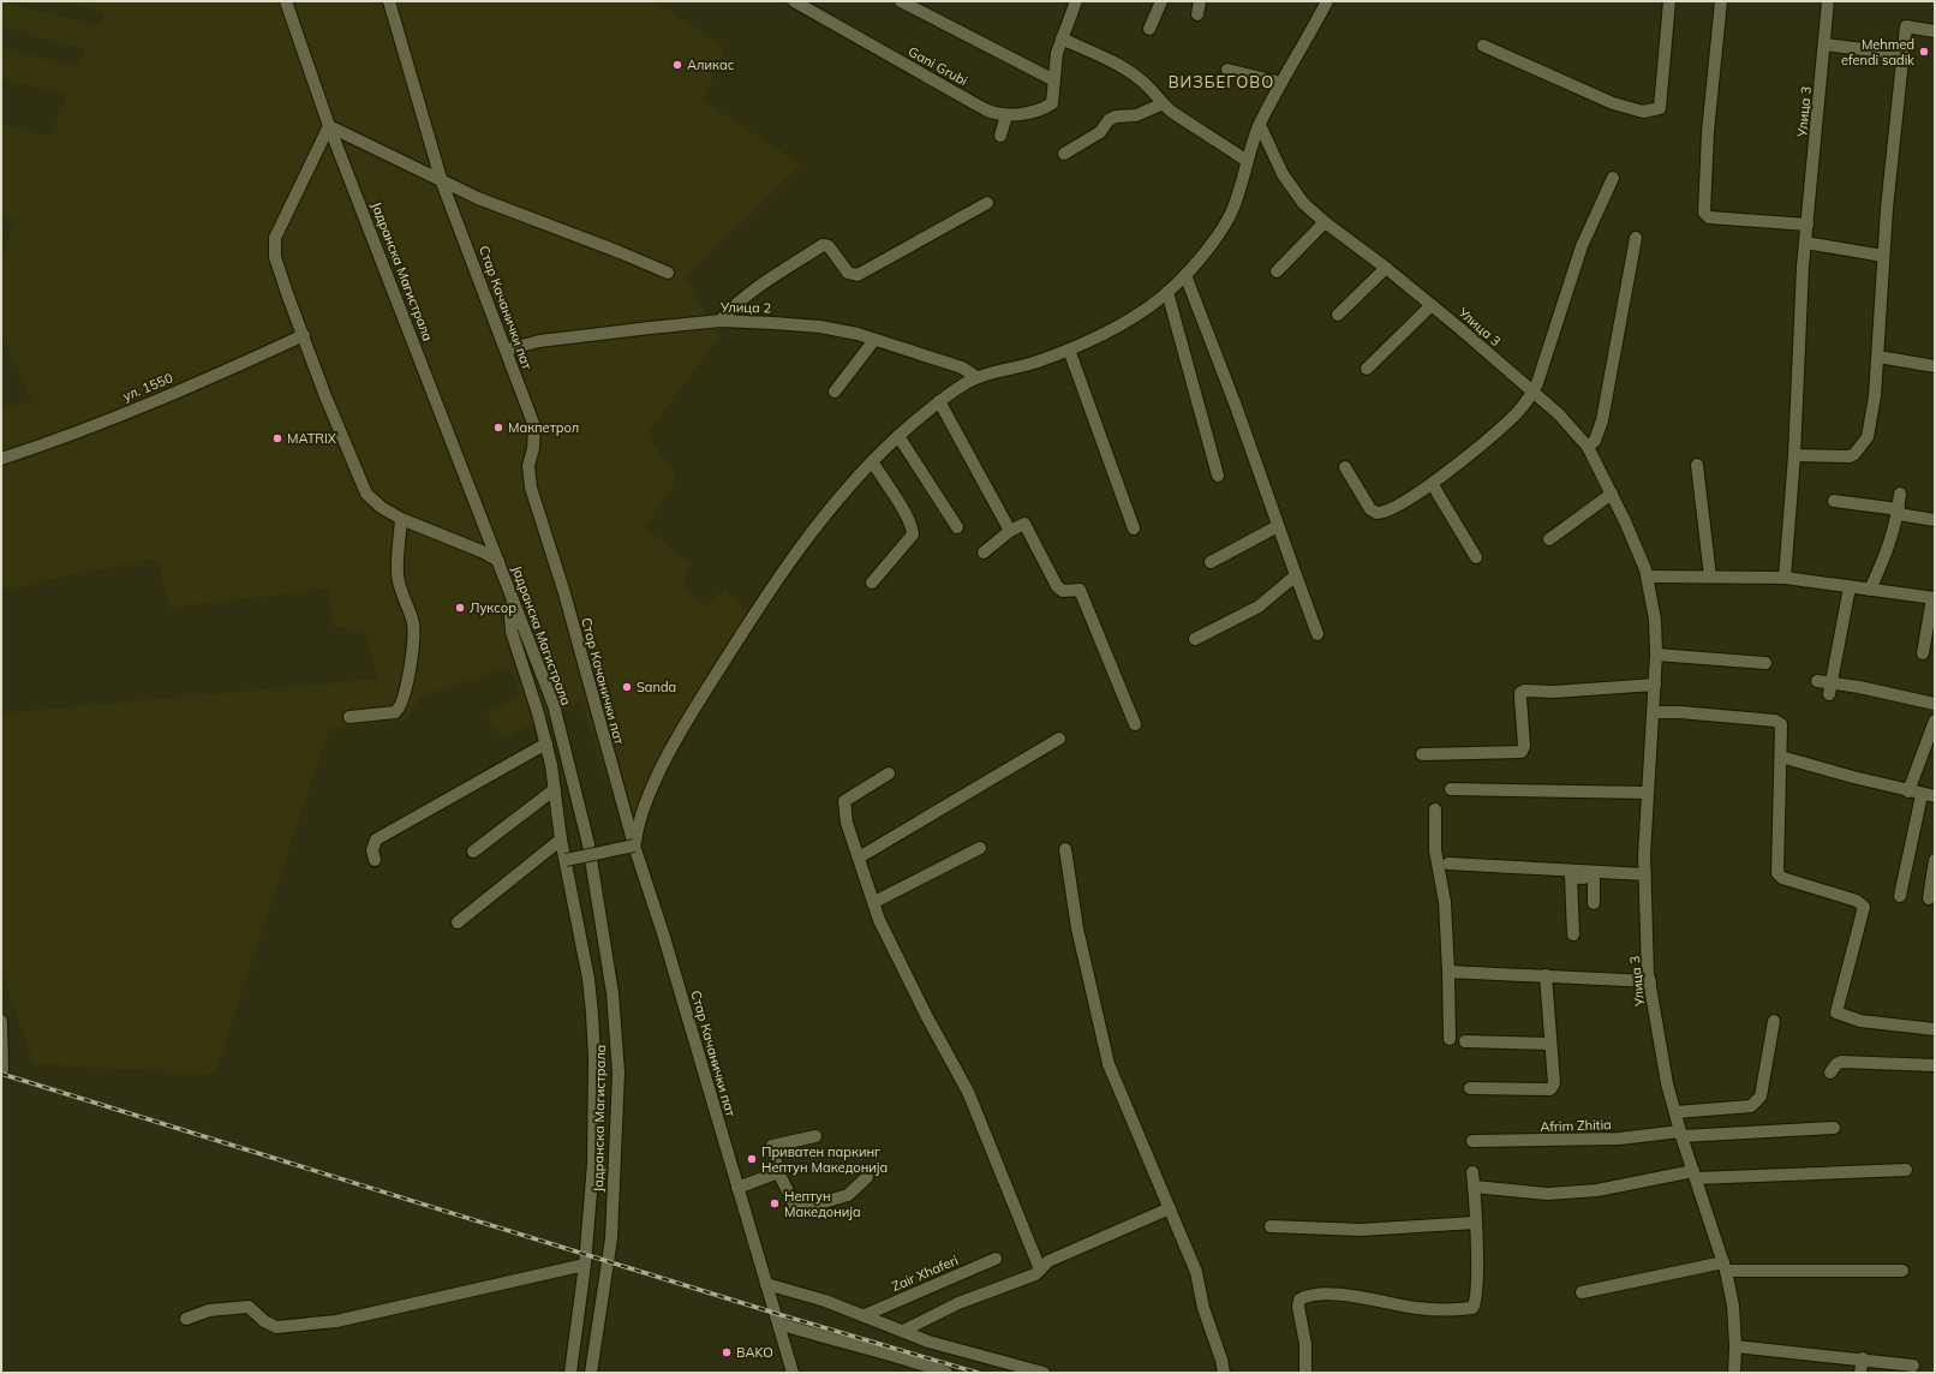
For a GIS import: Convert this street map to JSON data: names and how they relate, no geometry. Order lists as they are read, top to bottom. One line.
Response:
{"streets":{"street":["Gani Grubi","Улица 3","Јадранска Магистрала","Стар Качанички пат","Улица 2","ул. 1550","Afrim Zhitia","Zair Xhaferi"]},"crossings":[["Улица 3","Afrim Zhitia"],["Стар Качанички пат","Улица 2"]],"districts":["ВИЗБЕГОВО"],"places":["Mehmed efendi sadik","Аликас","Макпетрол","MATRIX","Луксор","Sanda","Приватен паркинг Нептун Македонија","Нептун Македонија","BAKO"]}
